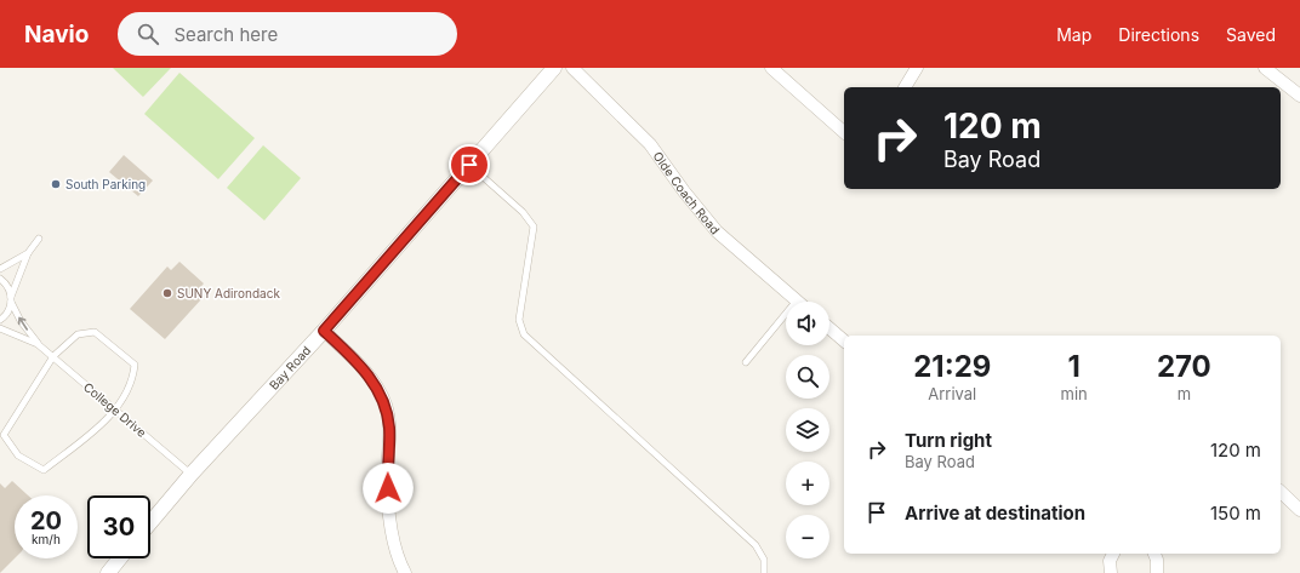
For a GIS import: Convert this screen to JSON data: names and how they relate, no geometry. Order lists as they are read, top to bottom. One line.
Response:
{"streets":{"street":["Olde Coach Road","Bay Road"],"lane":["College Drive"]},"crossings":[["Bay Road","College Drive"]],"places":["South Parking","SUNY Adirondack"],"page":{"header":"Navio","search":"Search here","nav":["Map","Directions","Saved"],"turn":["120 m","Bay Road"],"map_buttons":["+","−"],"eta":["21:29","Arrival","1","min","270","m"],"list":[{"name":"Turn right","note":"Bay Road","value":"120 m"},{"name":"Arrive at destination","value":"150 m"}],"speed":"20 km/h","limit":"30"}}
